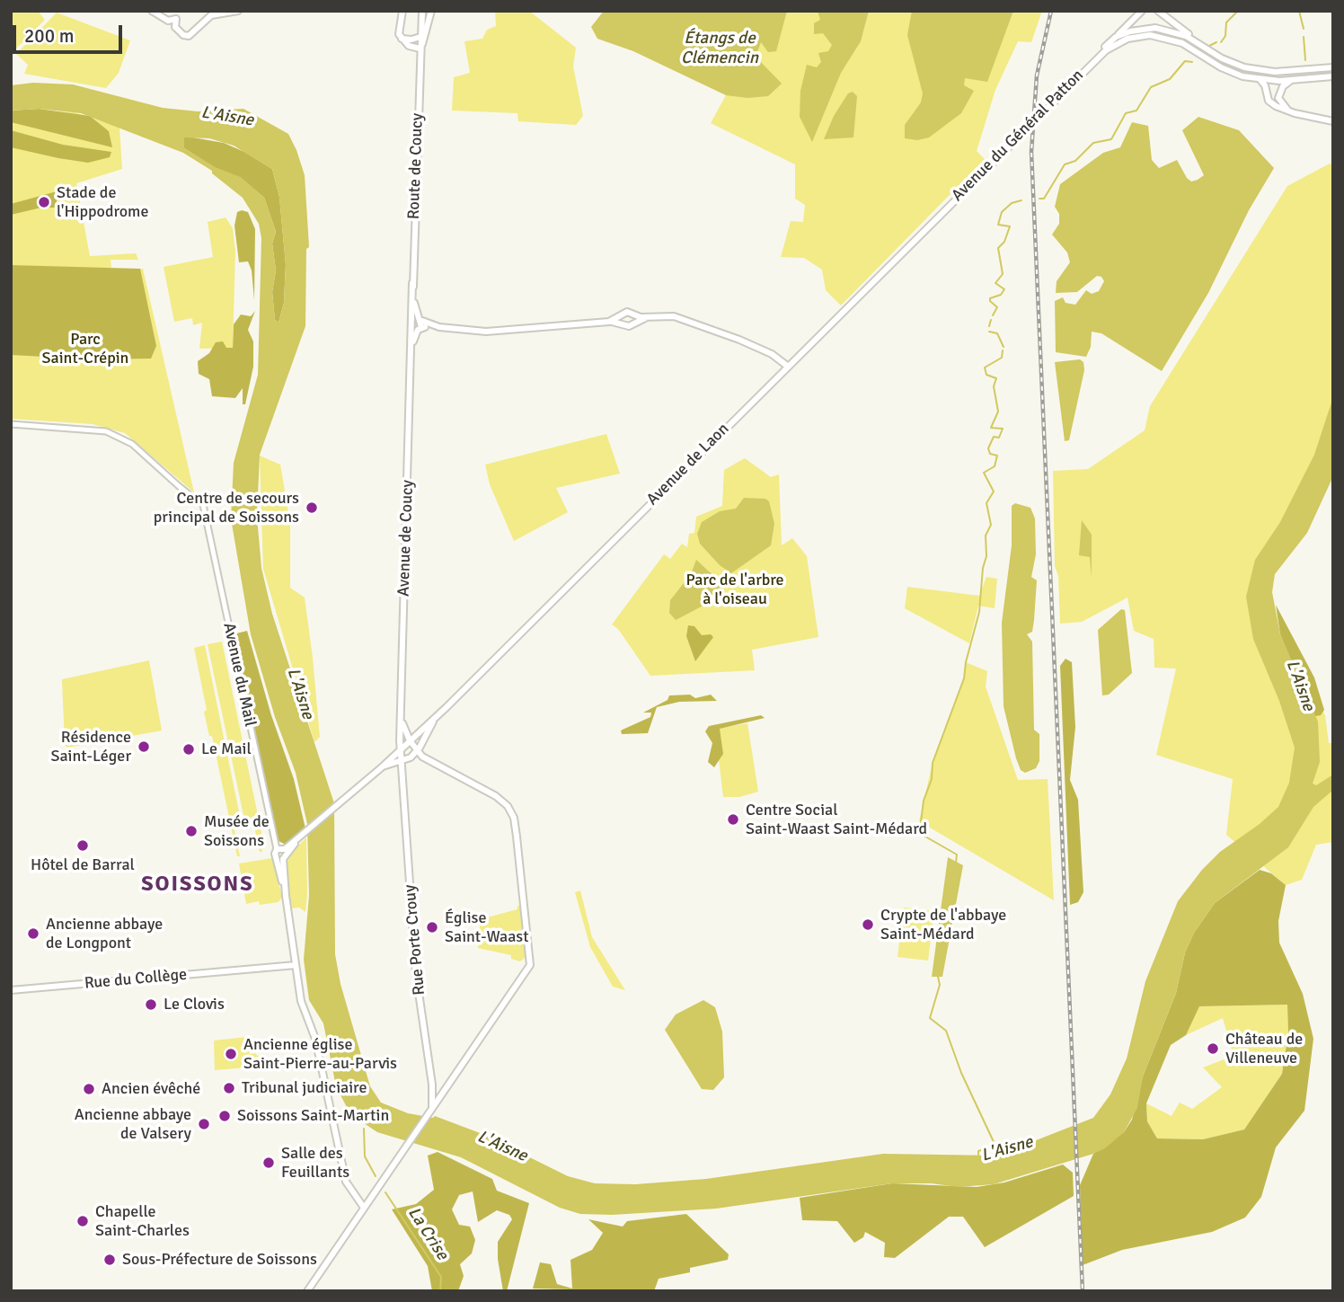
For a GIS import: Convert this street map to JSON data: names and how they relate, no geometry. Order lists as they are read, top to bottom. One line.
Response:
{"streets":{"main road":["Avenue du Général Patton","Route de Coucy","Avenue de Laon","Avenue de Coucy","Rue Porte Crouy","Rue du Collège"],"street":["Avenue du Mail"]},"crossings":[["Avenue du Général Patton","Avenue de Laon"],["Route de Coucy","Avenue de Coucy"],["Avenue de Coucy","Rue Porte Crouy"]],"districts":["SOISSONS"],"water":["Étangs de Clémencin","L'Aisne","La Crise"],"parks":["Parc Saint-Crépin","Parc de l'arbre à l'oiseau"],"places":["Stade de l'Hippodrome","Centre de secours principal de Soissons","Résidence Saint-Léger","Le Mail","Centre Social Saint-Waast Saint-Médard","Musée de Soissons","Hôtel de Barral","Crypte de l'abbaye Saint-Médard","Église Saint-Waast","Ancienne abbaye de Longpont","Le Clovis","Château de Villeneuve","Ancienne église Saint-Pierre-au-Parvis","Tribunal judiciaire","Ancien évêché","Soissons Saint-Martin","Ancienne abbaye de Valsery","Salle des Feuillants","Chapelle Saint-Charles","Sous-Préfecture de Soissons"],"scale_bar":"200 m"}
